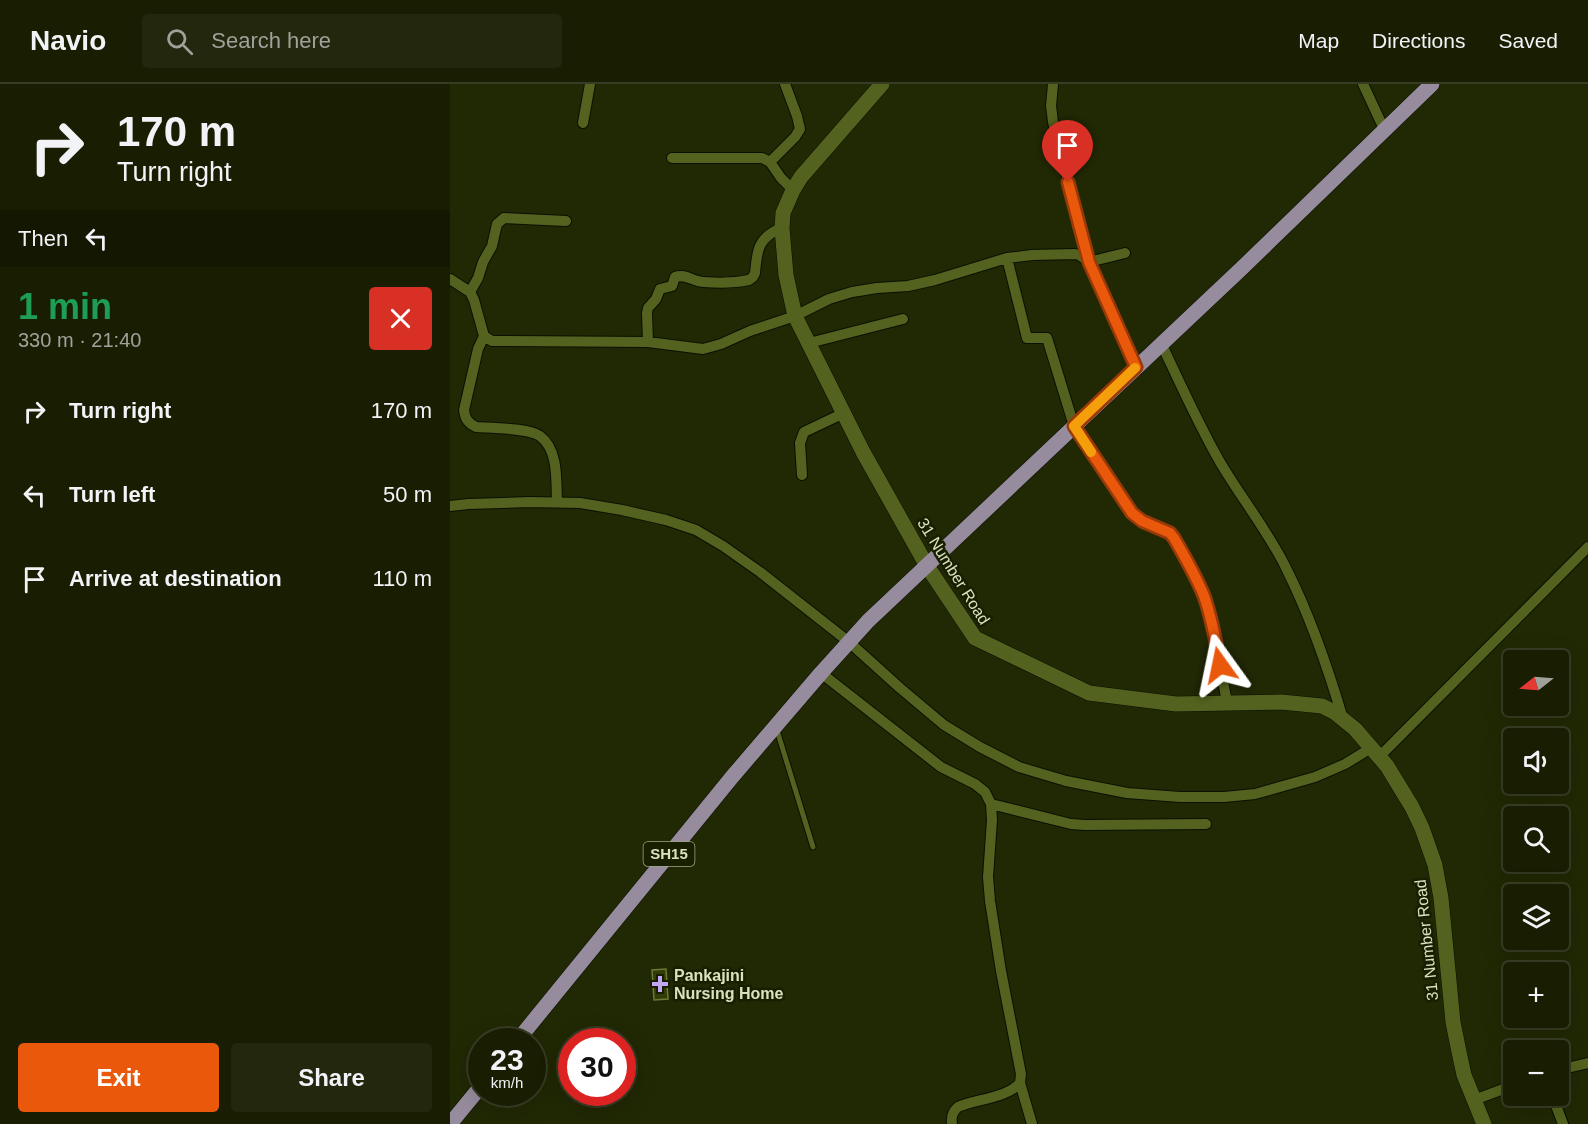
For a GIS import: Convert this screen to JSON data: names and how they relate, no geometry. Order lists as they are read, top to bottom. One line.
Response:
{"streets":{"main road":["31 Number Road","SH15"]},"crossings":[["31 Number Road","SH15"]],"places":{"health":["Pankajini Nursing Home"]},"north":"left","page":{"header":"Navio","search":"Search here","nav":["Map","Directions","Saved"],"turn":["170 m","Turn right"],"then":"Then","heading":["1 min","330 m · 21:40"],"list":[{"name":"Turn right","value":"170 m"},{"name":"Turn left","value":"50 m"},{"name":"Arrive at destination","value":"110 m"}],"map_buttons":["+","−"],"speed":"23 km/h","limit":"30","buttons":["Exit","Share"]}}
